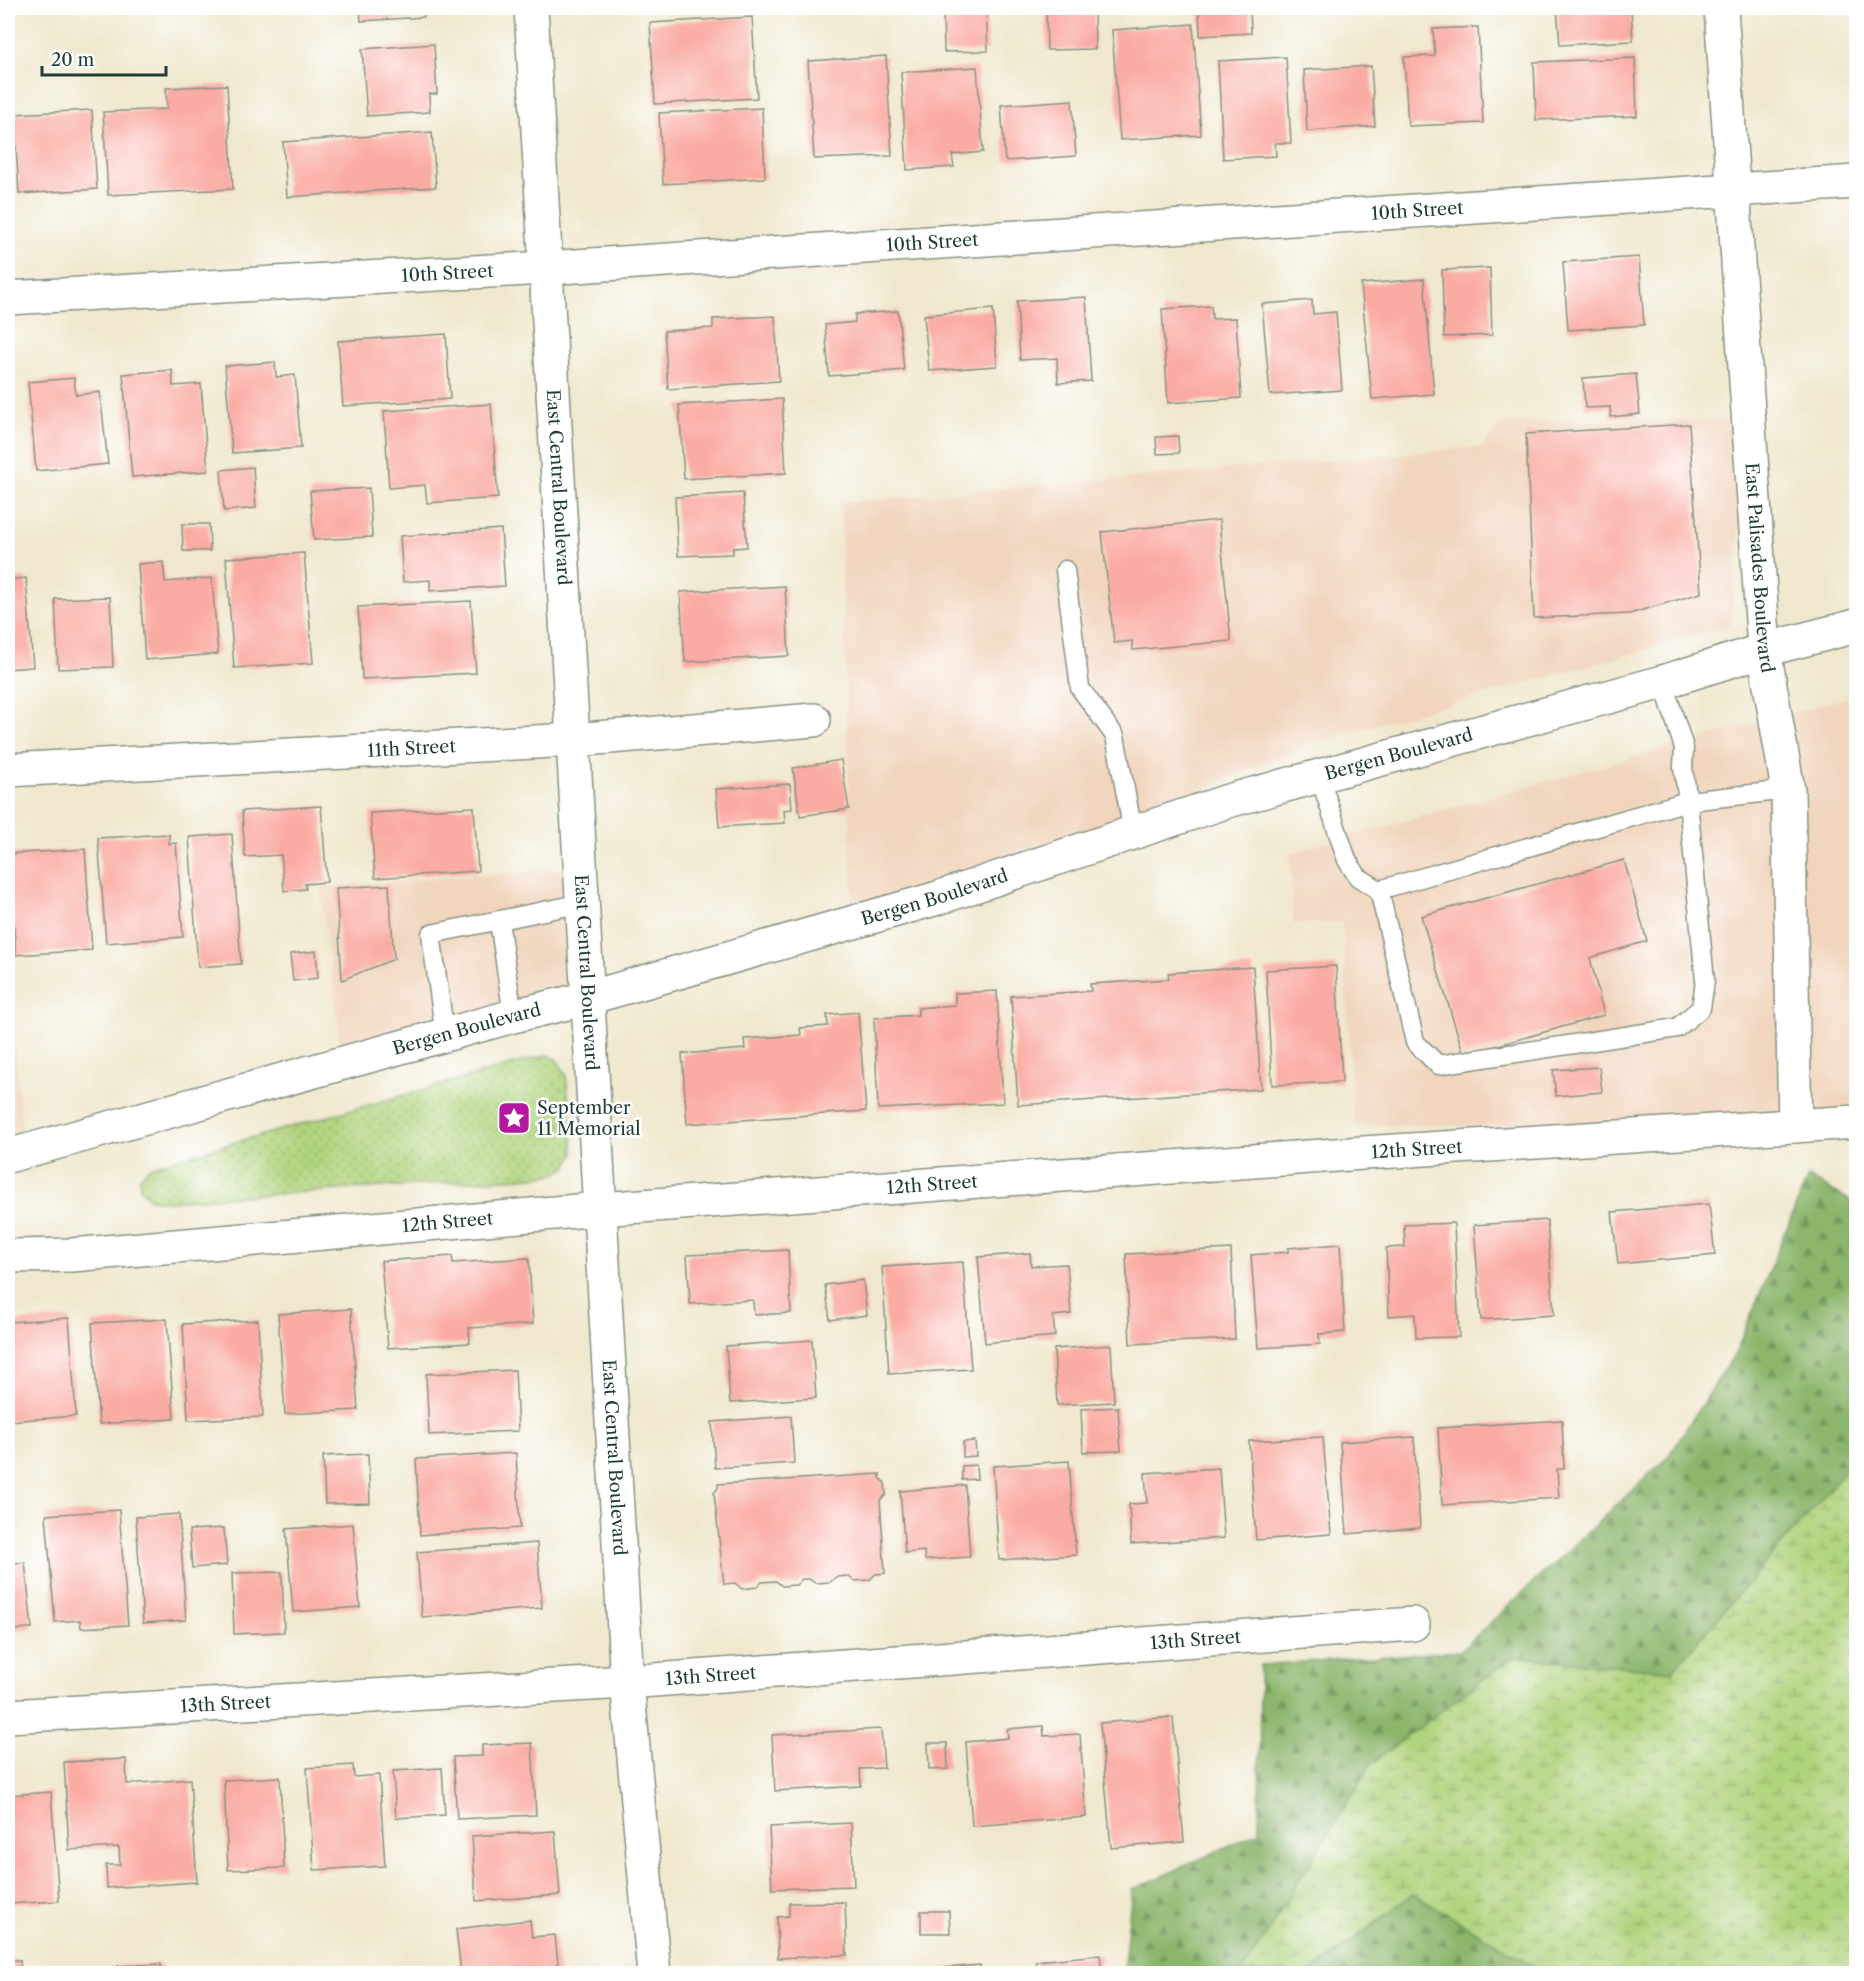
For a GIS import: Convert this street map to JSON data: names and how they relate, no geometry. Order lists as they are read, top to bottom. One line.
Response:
{"streets":{"street":["10th Street","East Central Boulevard","East Palisades Boulevard","11th Street","Bergen Boulevard","12th Street","13th Street"]},"crossings":[["10th Street","East Central Boulevard"],["10th Street","East Palisades Boulevard"],["East Central Boulevard","11th Street"],["East Central Boulevard","Bergen Boulevard"],["East Central Boulevard","12th Street"],["East Central Boulevard","13th Street"],["East Palisades Boulevard","Bergen Boulevard"],["East Palisades Boulevard","12th Street"]],"places":{"place":["September 11 Memorial"]},"scale_bar":"20 m"}
